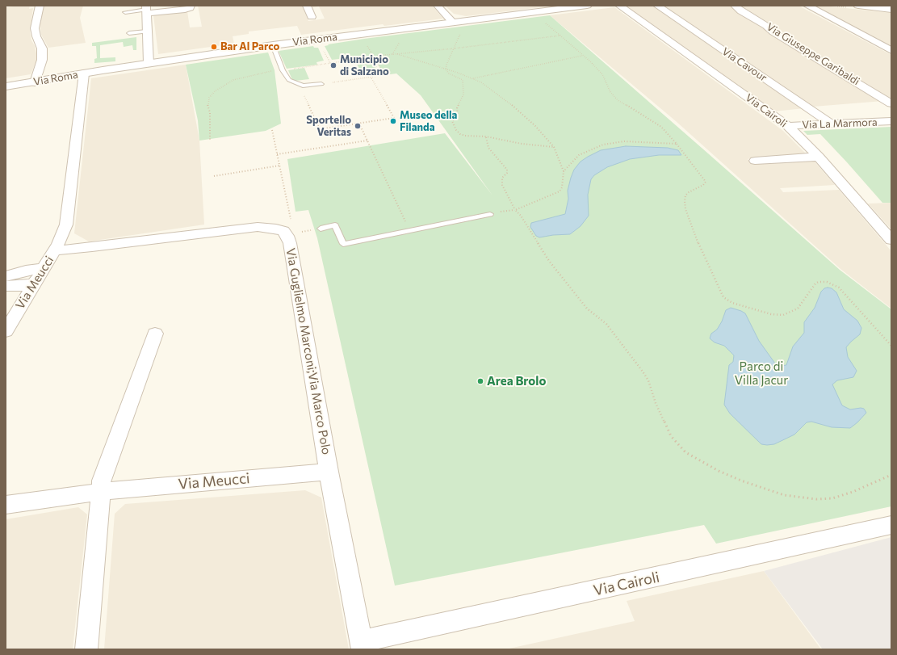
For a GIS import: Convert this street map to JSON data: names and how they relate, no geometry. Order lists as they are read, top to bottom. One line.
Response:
{"streets":{"street":["Via Roma","Via Giuseppe Garibaldi","Via Cavour","Via Cairoli","Via La Marmora","Via Meucci","Via Guglielmo Marconi;Via Marco Polo"]},"crossings":[["Via Cavour","Via La Marmora"],["Via Cairoli","Via La Marmora"],["Via Cairoli","Via Guglielmo Marconi;Via Marco Polo"],["Via Meucci","Via Guglielmo Marconi;Via Marco Polo"]],"parks":["Parco di Villa Jacur"],"places":["Bar Al Parco","Municipio di Salzano","Museo della Filanda","Sportello Veritas","Area Brolo"]}
